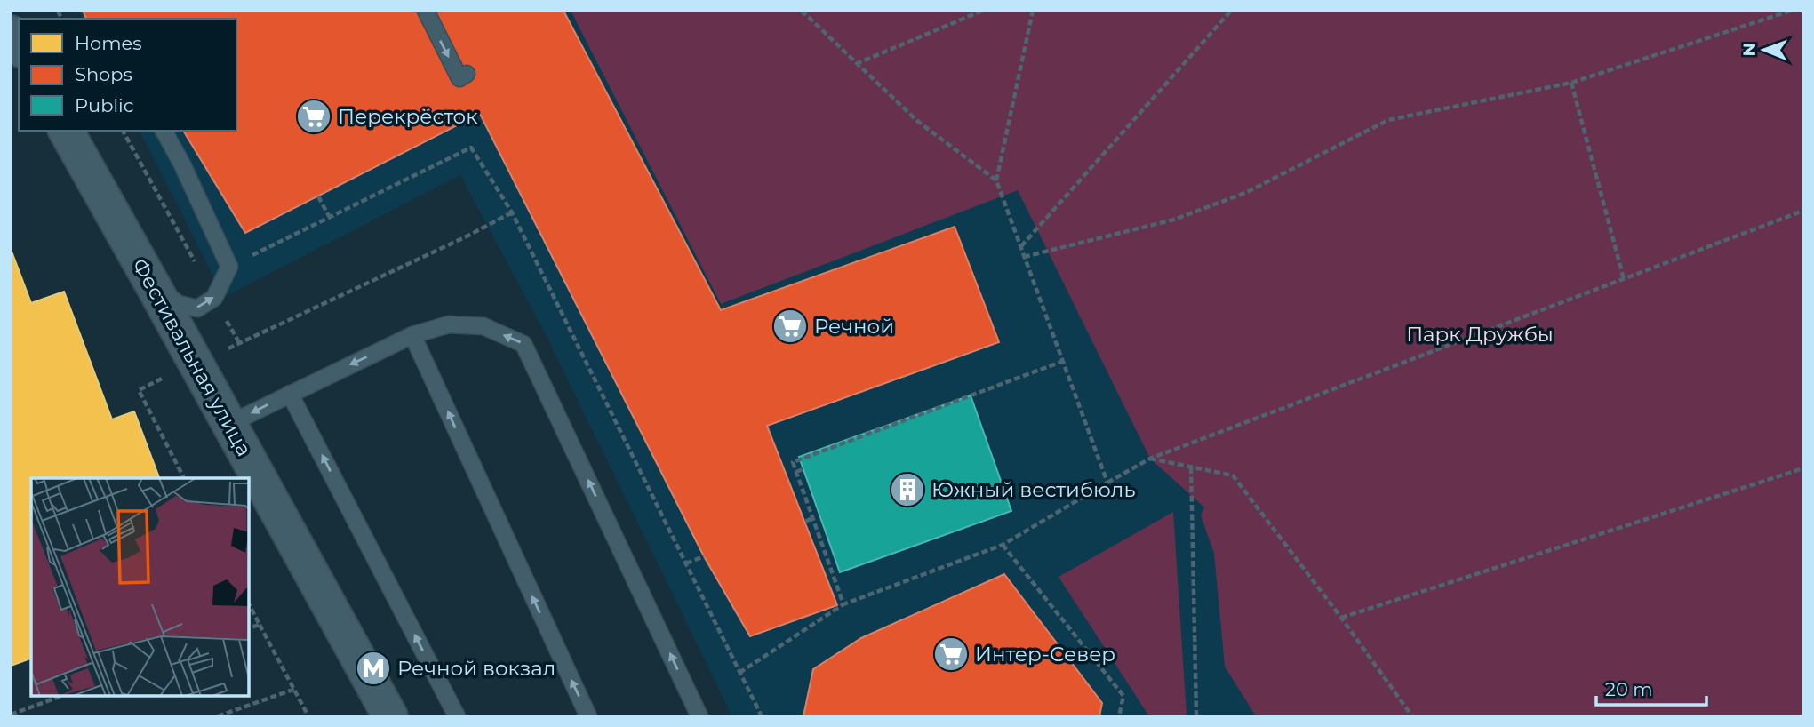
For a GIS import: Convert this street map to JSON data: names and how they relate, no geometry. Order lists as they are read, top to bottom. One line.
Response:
{"streets":{"street":["Фестивальная улица"]},"parks":["Парк Дружбы"],"places":{"supermarket":["Перекрёсток","Речной","Интер-Север"],"building":["Южный вестибюль"],"metro station":["Речной вокзал"]},"legend":["Homes","Shops","Public"],"scale_bar":"20 m","north":"left"}
